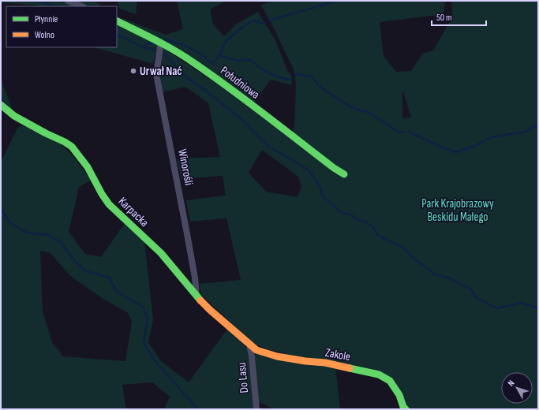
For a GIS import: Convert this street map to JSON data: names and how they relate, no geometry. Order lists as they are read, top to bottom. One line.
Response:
{"streets":{"street":["Południowa","Winorośli","Karpacka","Zakole","Do Lasu"]},"crossings":[["Południowa","Winorośli"],["Winorośli","Karpacka"],["Karpacka","Zakole"],["Karpacka","Do Lasu"],["Zakole","Do Lasu"]],"parks":["Park Krajobrazowy Beskidu Małego"],"places":["Urwał Nać"],"legend":["Płynnie","Wolno"],"scale_bar":"50 m","north":"top left"}
